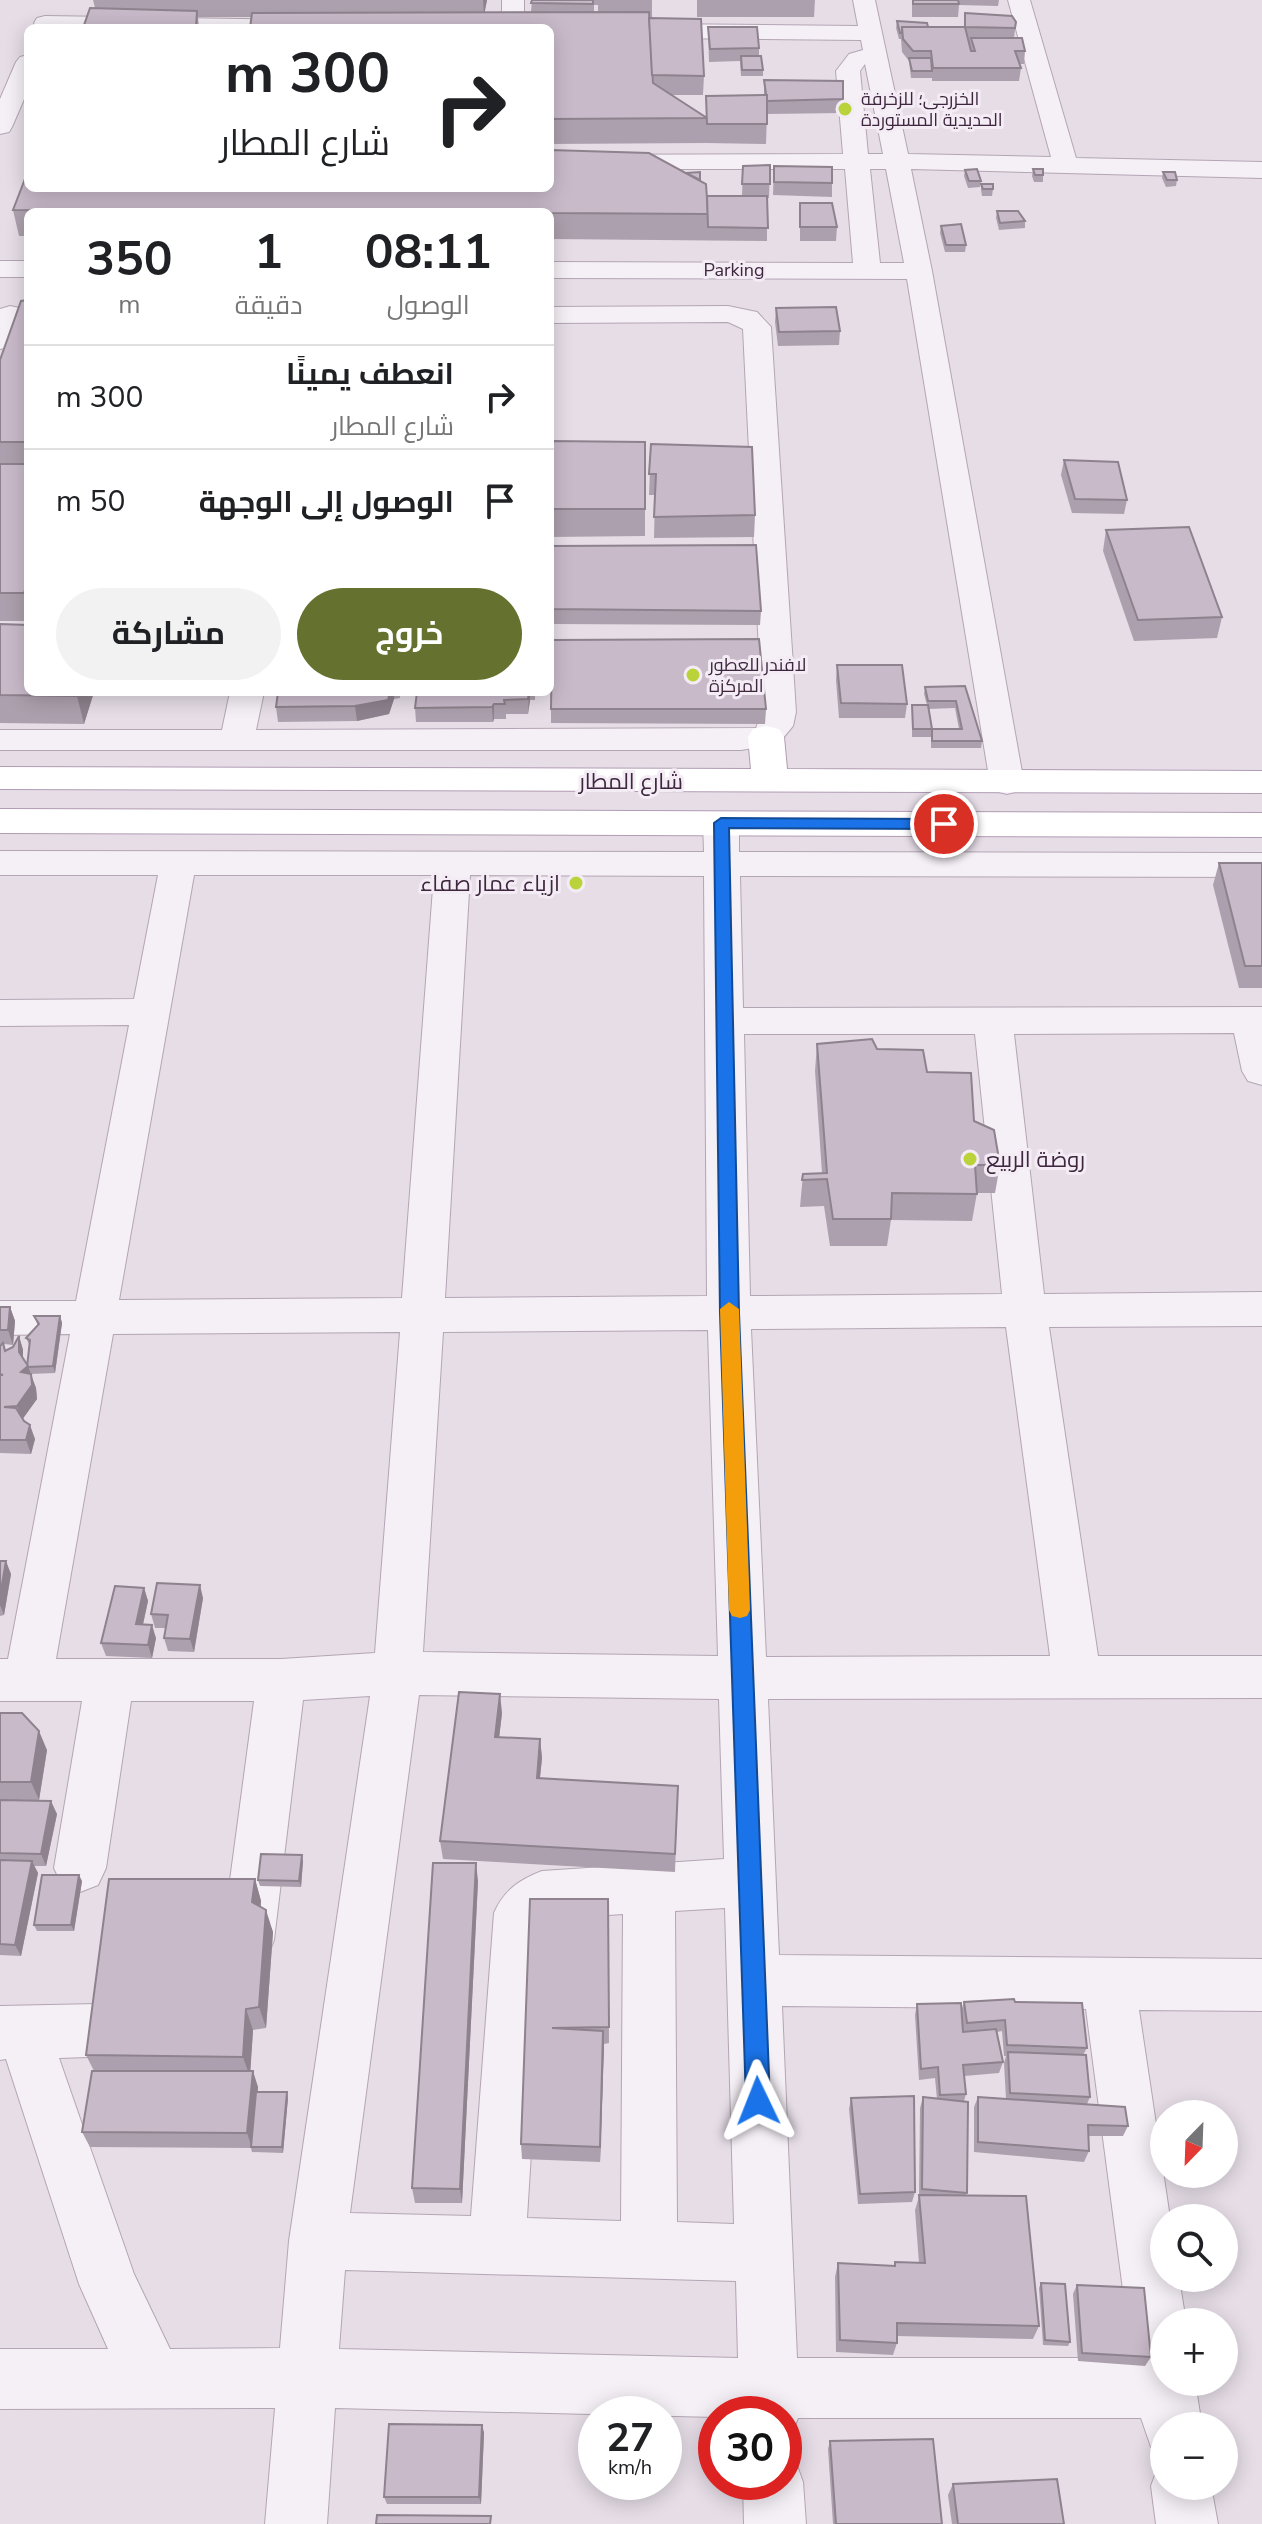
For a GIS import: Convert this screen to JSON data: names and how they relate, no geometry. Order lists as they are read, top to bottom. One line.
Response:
{"streets":{"main road":["شارع المطار"],"street":["Parking"]},"places":["الخزرجي؛ للزخرفة الحديدية المستوردة","لافندر للعطور المركزة","ازياء عمار صفاء","روضة الربيع"],"north":"bottom left","page":{"turn":["300 m","شارع المطار"],"eta":["08:11","الوصول","1","دقيقة","350","m"],"list":[{"name":"انعطف يمينًا","note":"شارع المطار","value":"300 m"},{"name":"الوصول إلى الوجهة","value":"50 m"}],"buttons":["خروج","مشاركة"],"map_buttons":["+","−"],"speed":"27 km/h","limit":"30"}}
